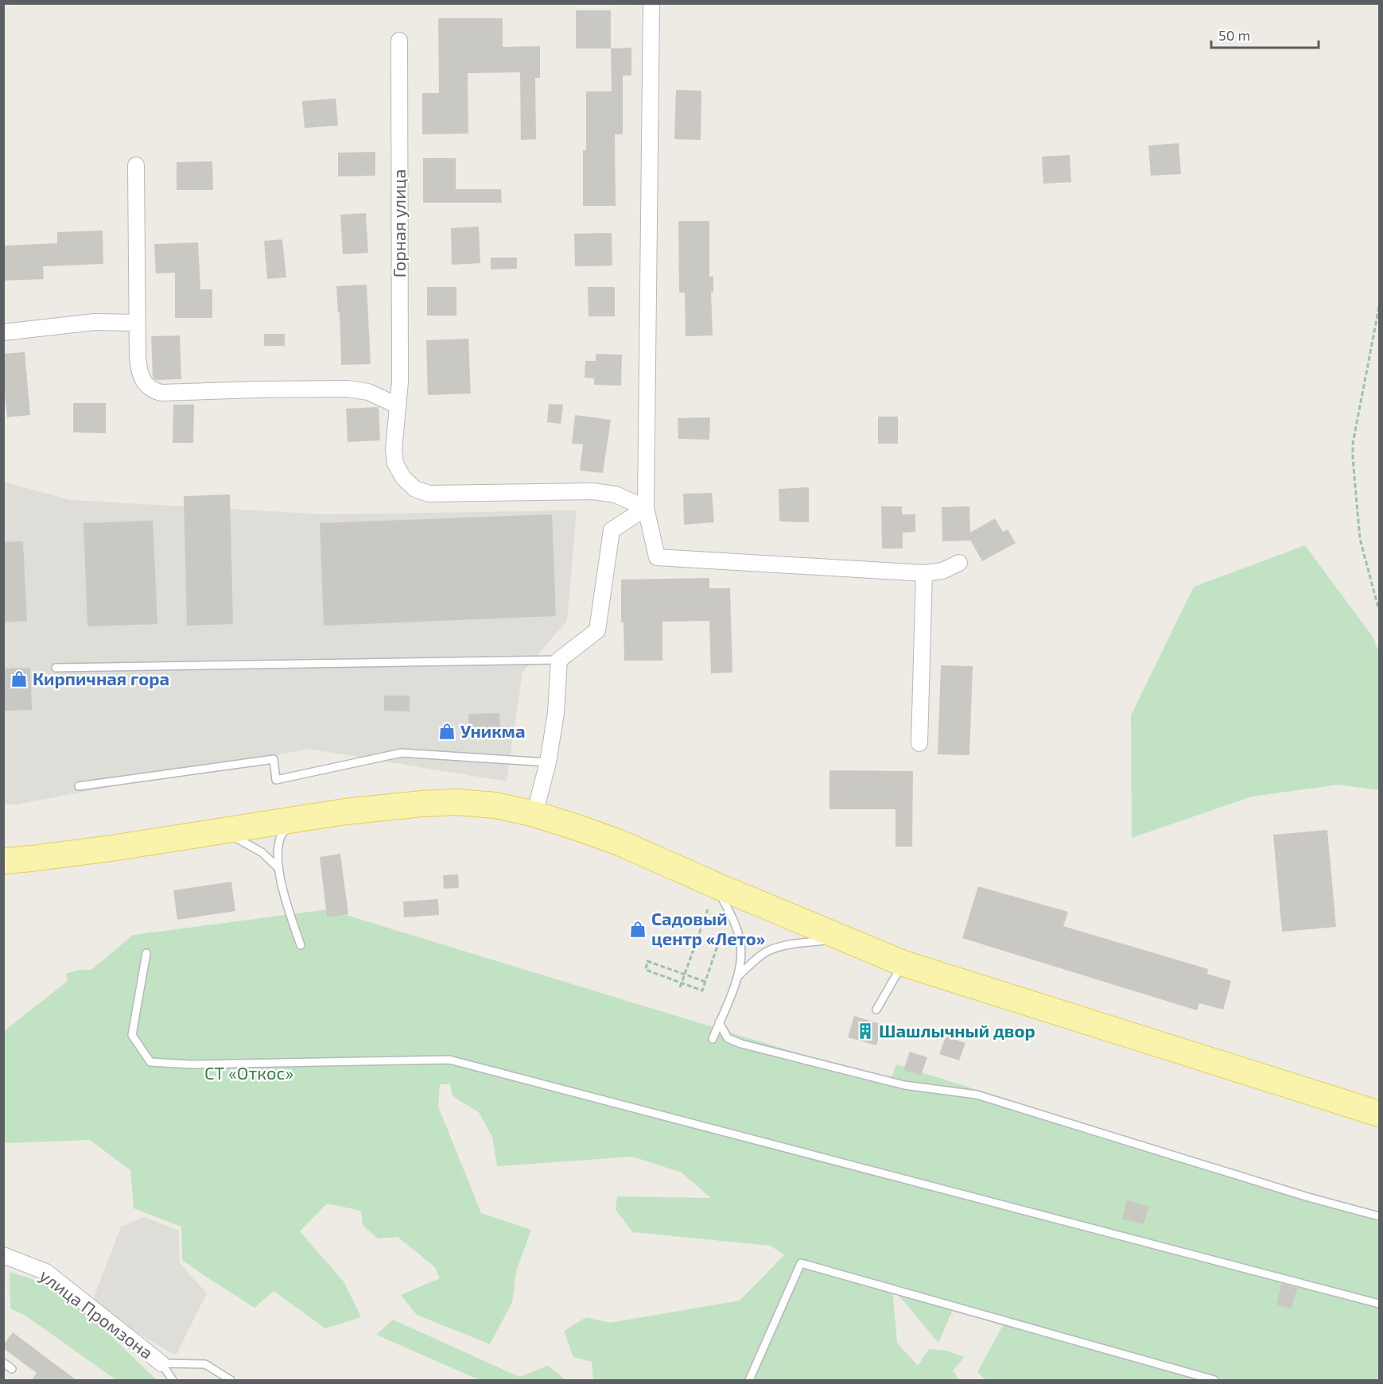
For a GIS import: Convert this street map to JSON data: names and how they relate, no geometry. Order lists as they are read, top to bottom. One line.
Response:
{"streets":{"street":["Горная улица","улица Промзона"]},"parks":["СТ «Откос»"],"places":{"shop":["Кирпичная гора","Уникма","Садовый центр «Лето»"],"building":["Шашлычный двор"]},"scale_bar":"50 m"}
